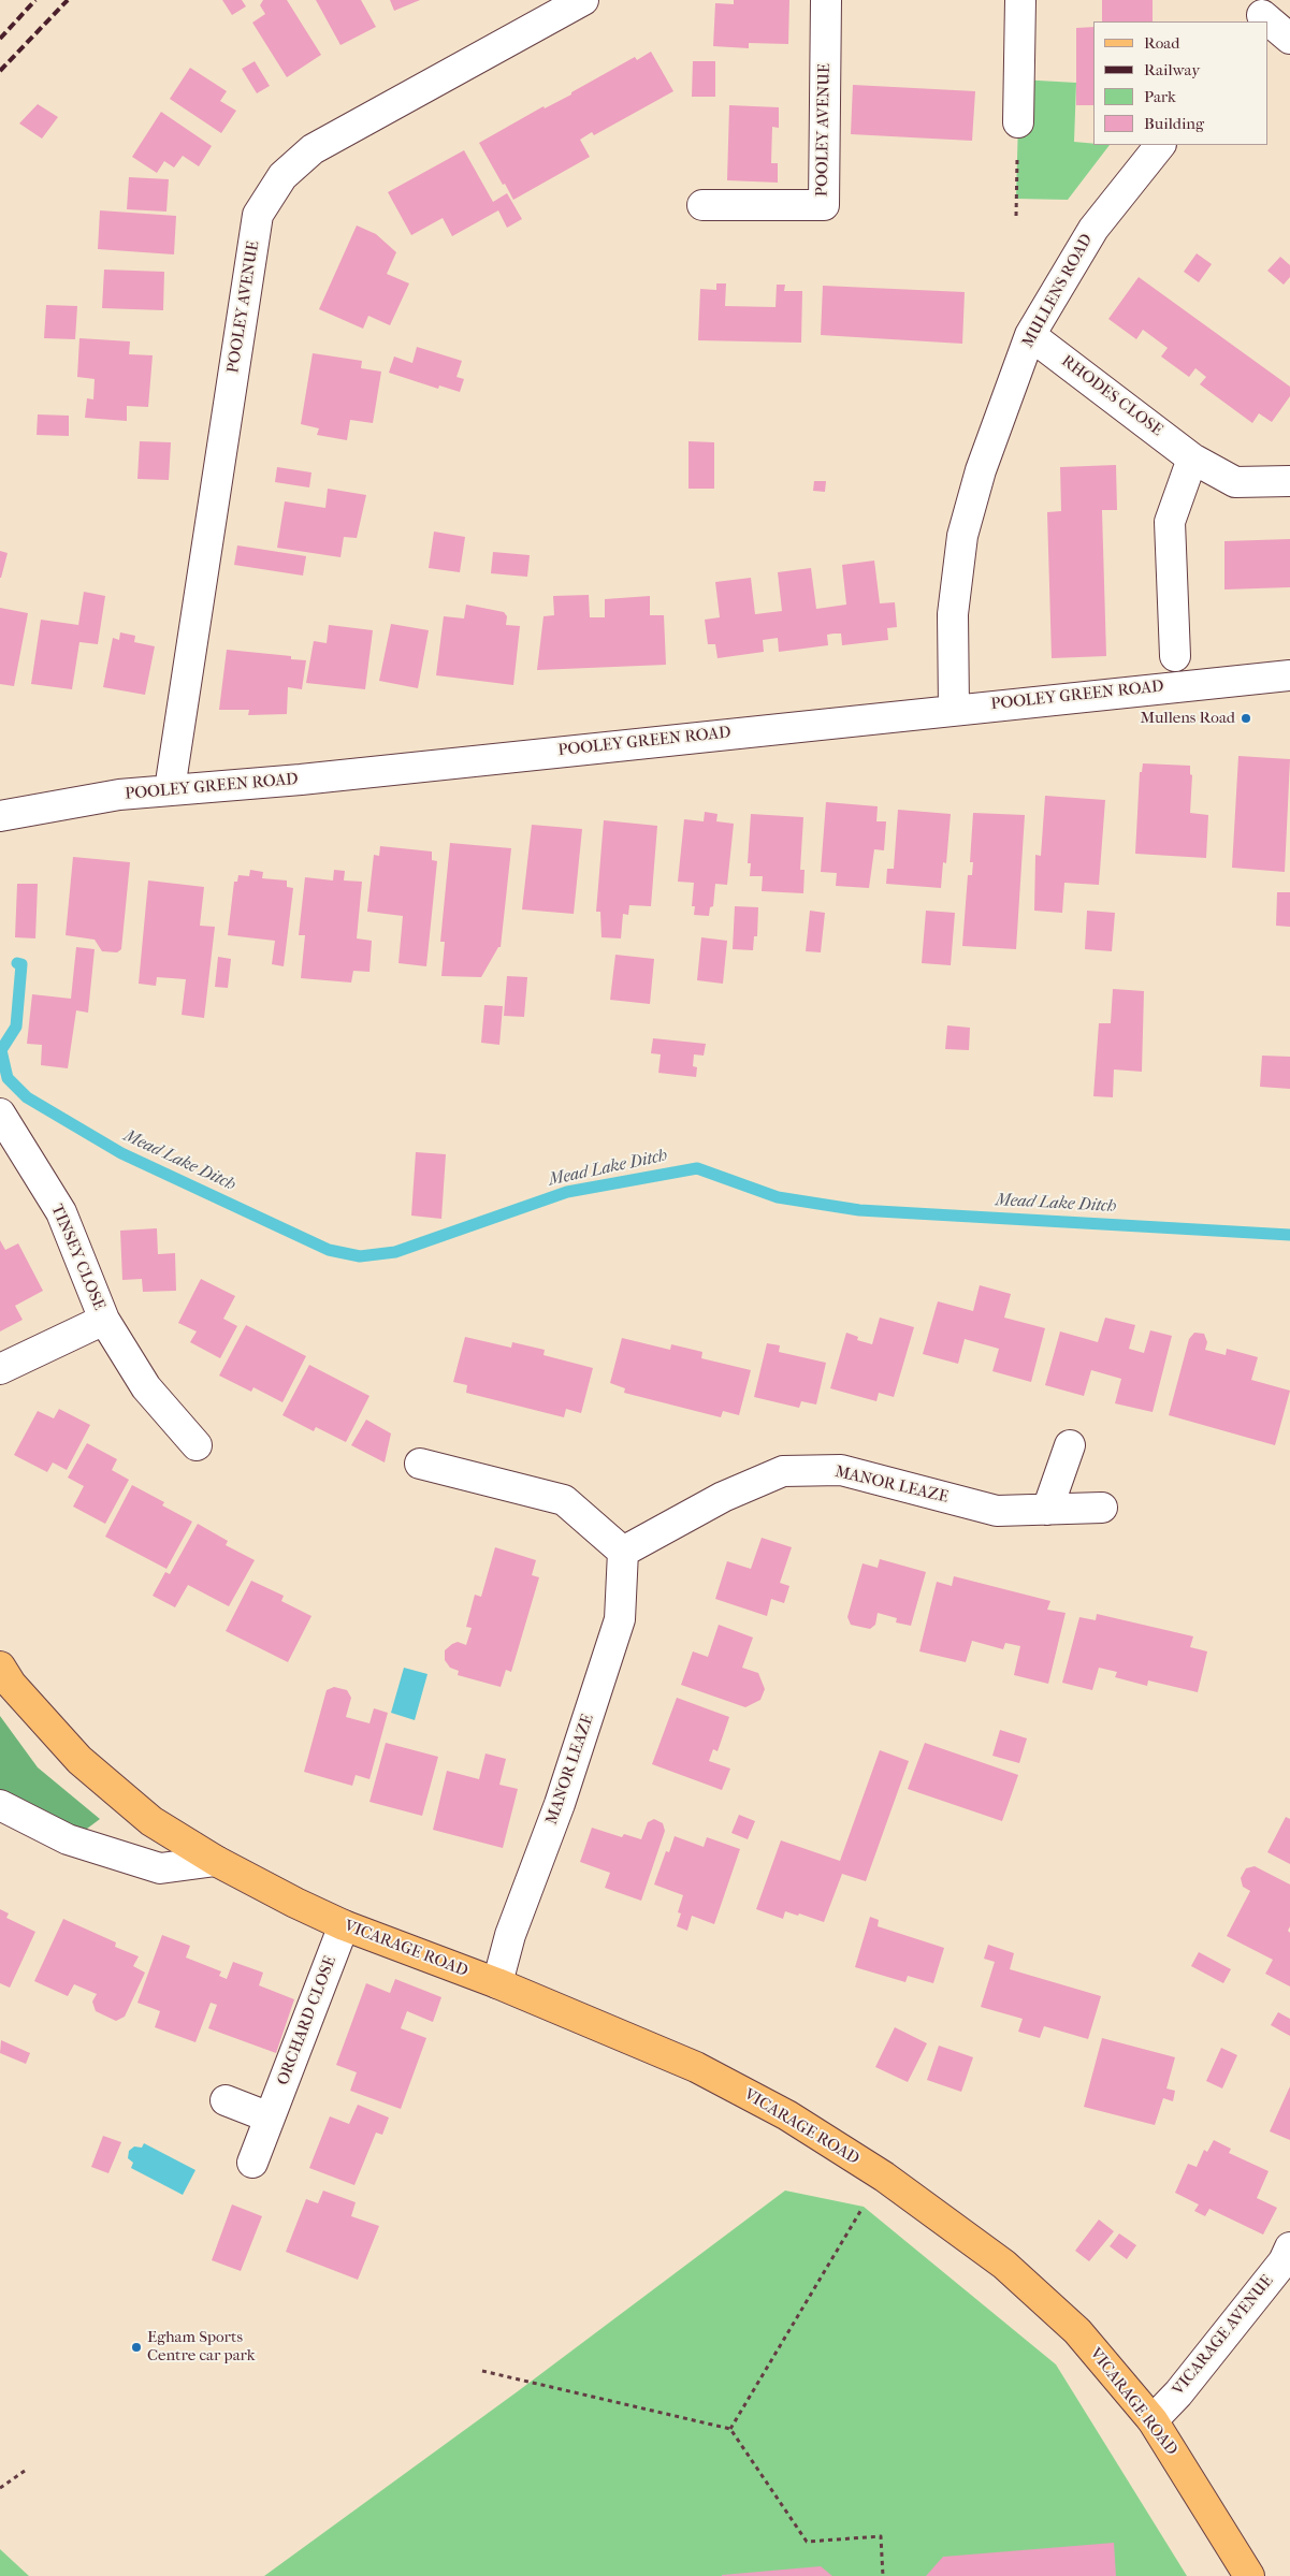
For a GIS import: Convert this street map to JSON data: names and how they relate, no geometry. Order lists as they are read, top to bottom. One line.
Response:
{"streets":{"main road":["VICARAGE ROAD"],"street":["POOLEY AVENUE","MULLENS ROAD","RHODES CLOSE","POOLEY GREEN ROAD","TINSEY CLOSE","MANOR LEAZE","ORCHARD CLOSE","VICARAGE AVENUE"]},"crossings":[["POOLEY AVENUE","POOLEY GREEN ROAD"],["MULLENS ROAD","RHODES CLOSE"],["MULLENS ROAD","POOLEY GREEN ROAD"],["MANOR LEAZE","VICARAGE ROAD"],["VICARAGE ROAD","ORCHARD CLOSE"],["VICARAGE ROAD","VICARAGE AVENUE"]],"water":["Mead Lake Ditch"],"places":["Mullens Road","Egham Sports Centre car park"],"legend":["Road","Railway","Park","Building"]}
